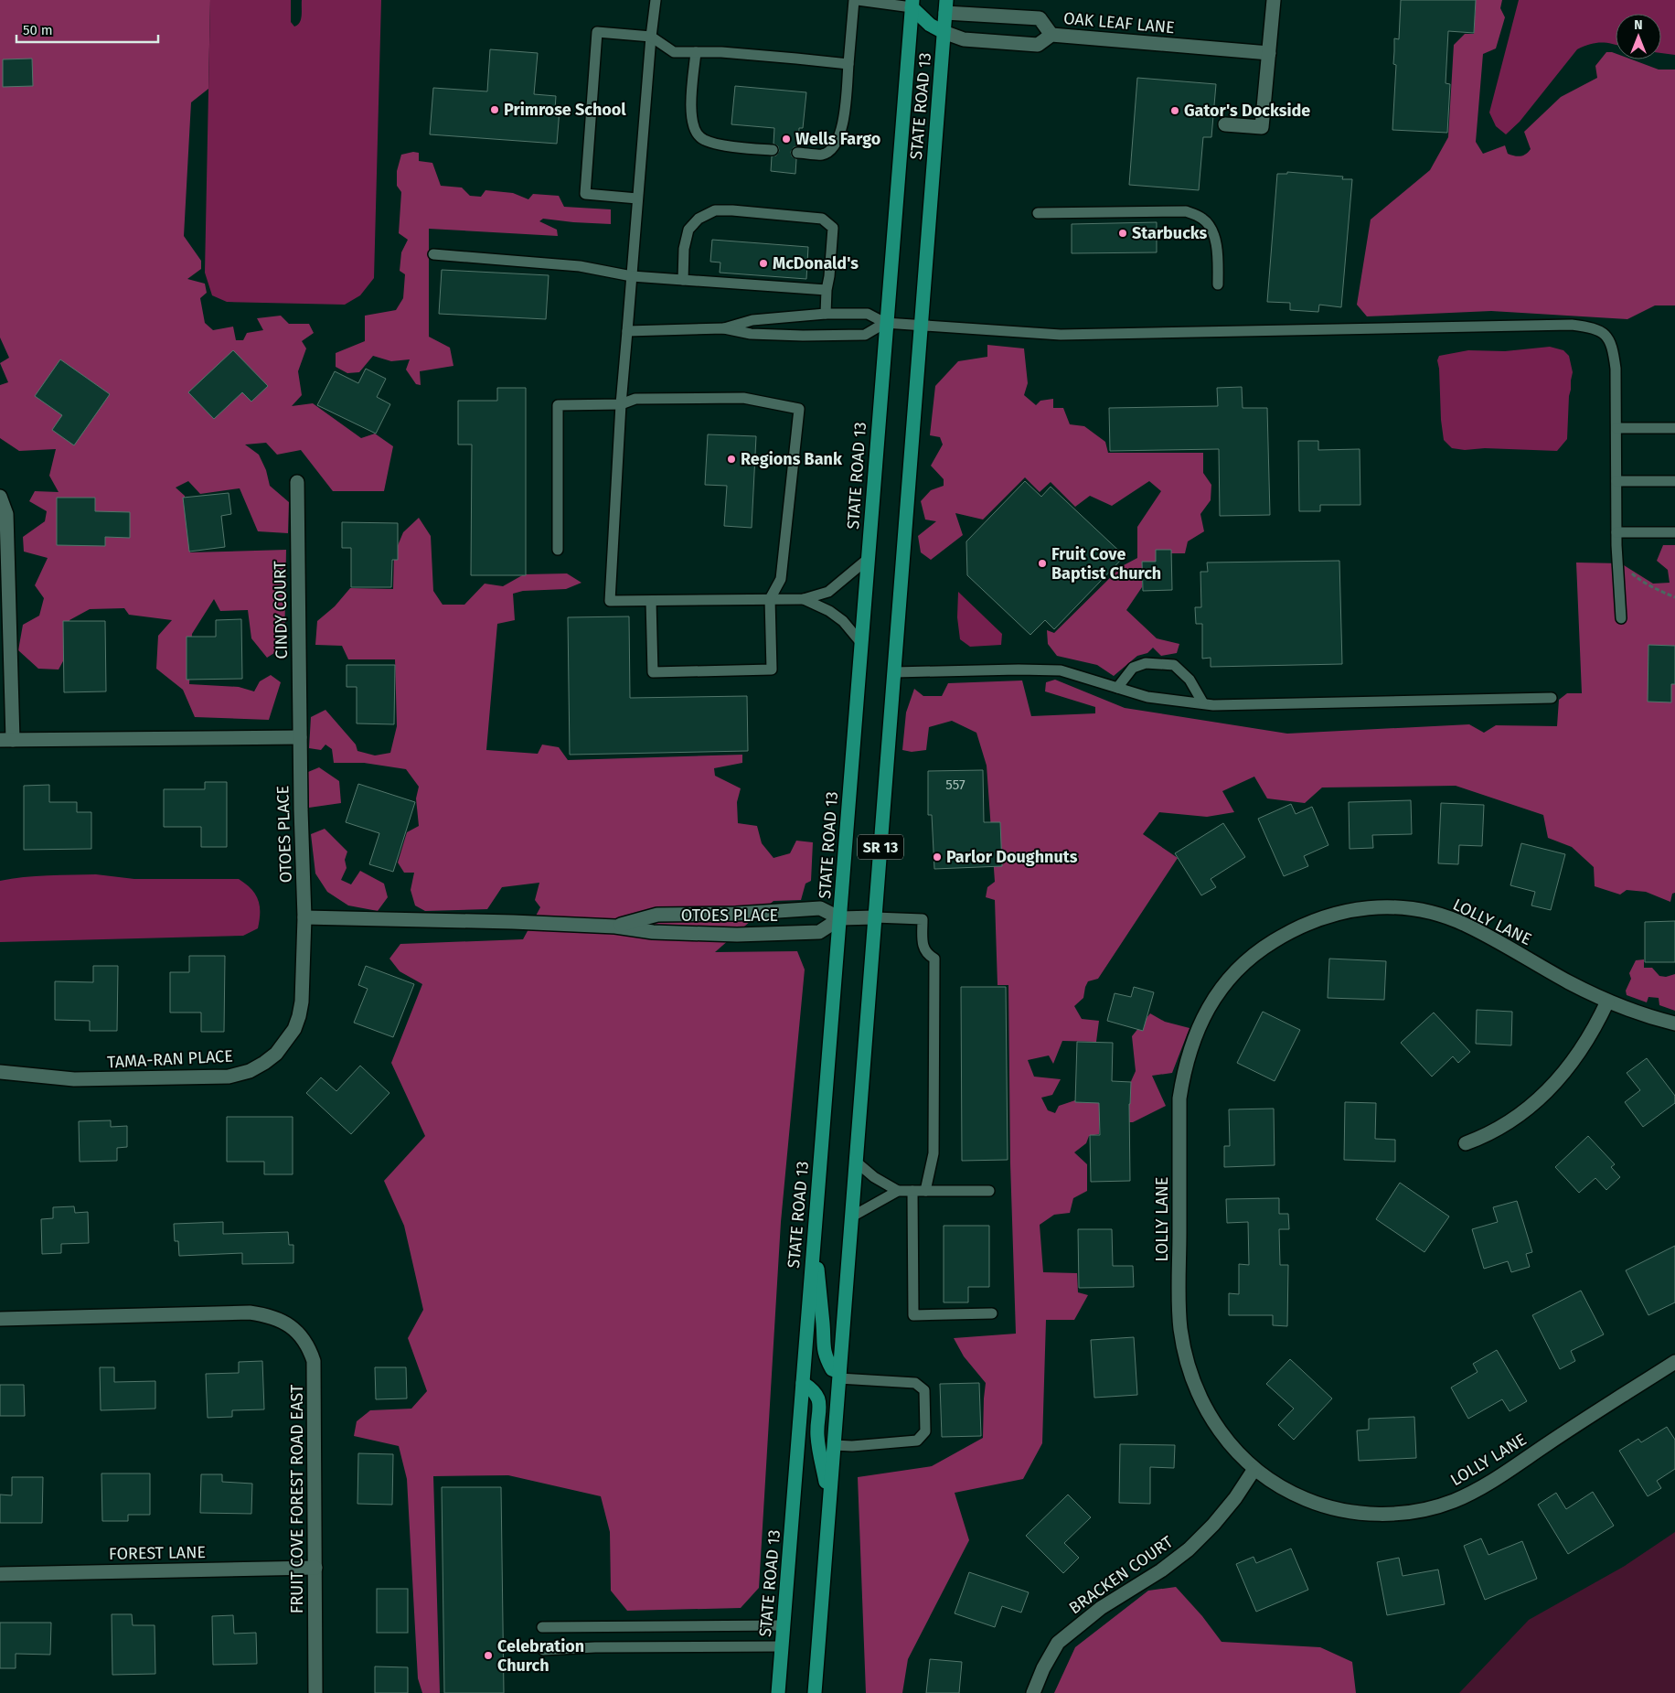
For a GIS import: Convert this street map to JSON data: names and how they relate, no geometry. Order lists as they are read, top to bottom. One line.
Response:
{"streets":{"main road":["STATE ROAD 13","SR 13"],"street":["OAK LEAF LANE","CINDY COURT","OTOES PLACE","LOLLY LANE","TAMA-RAN PLACE","FRUIT COVE FOREST ROAD EAST","FOREST LANE","BRACKEN COURT"]},"crossings":[["OAK LEAF LANE","STATE ROAD 13"],["STATE ROAD 13","OTOES PLACE"],["CINDY COURT","OTOES PLACE"],["OTOES PLACE","TAMA-RAN PLACE"],["LOLLY LANE","BRACKEN COURT"],["FRUIT COVE FOREST ROAD EAST","FOREST LANE"]],"places":["Primrose School","Gator's Dockside","Wells Fargo","Starbucks","McDonald's","Regions Bank","Fruit Cove Baptist Church","Parlor Doughnuts","Celebration Church"],"house_numbers":["557"],"scale_bar":"50 m","north":"top"}
